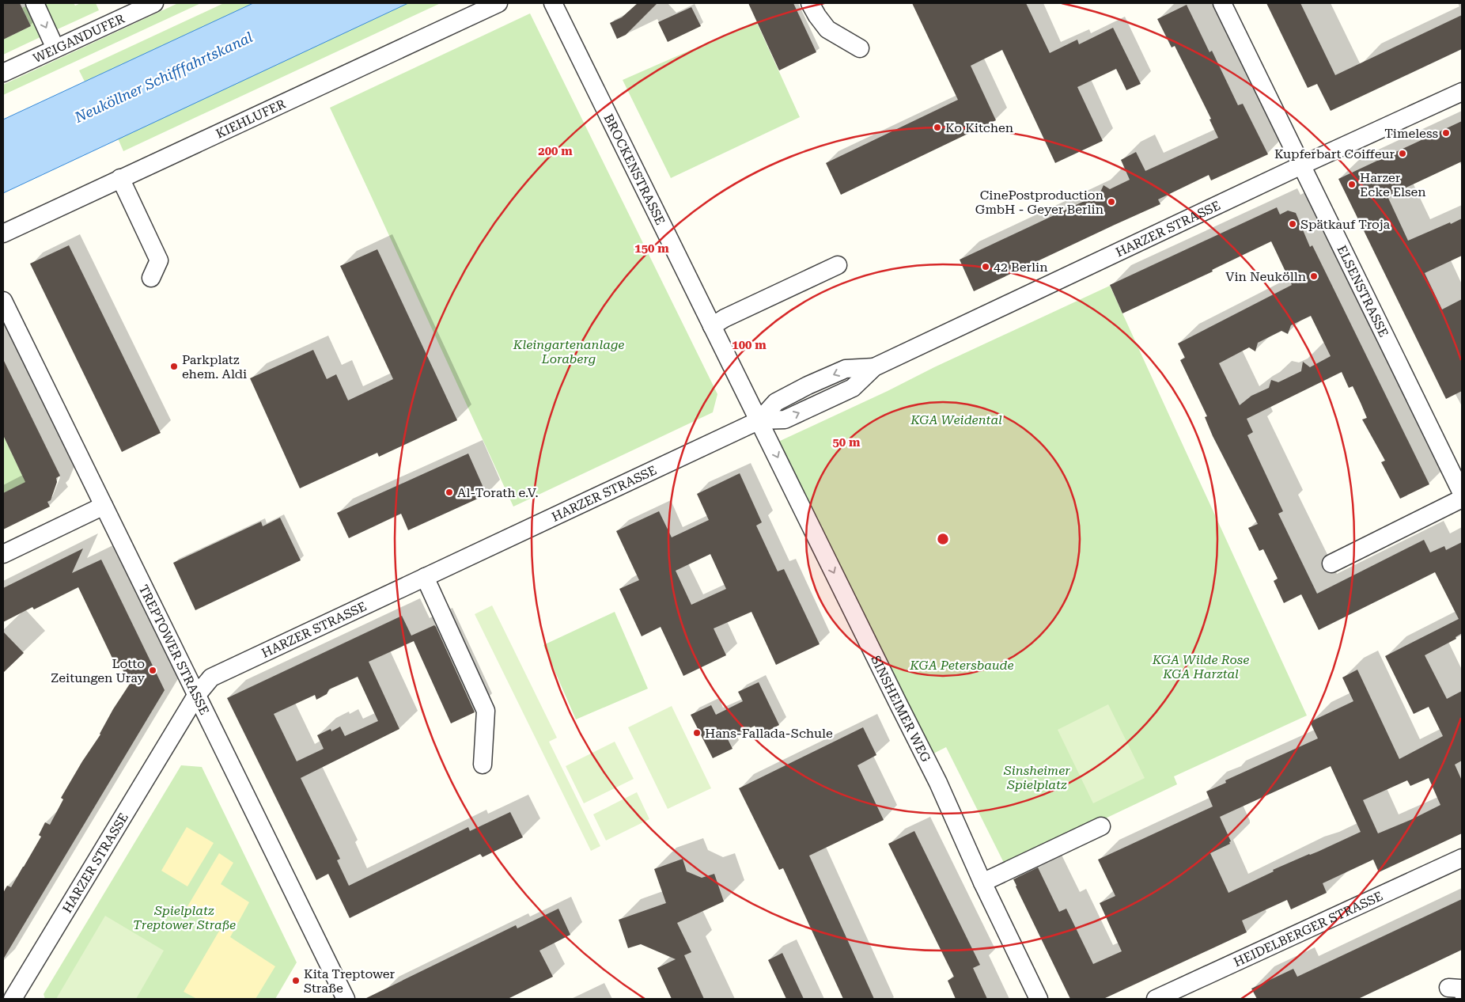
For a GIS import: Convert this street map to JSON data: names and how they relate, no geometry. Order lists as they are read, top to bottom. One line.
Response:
{"streets":{"street":["WEIGANDUFER","KIEHLUFER","BROCKENSTRASSE","HARZER STRASSE","ELSENSTRASSE","TREPTOWER STRASSE","SINSHEIMER WEG","HEIDELBERGER STRASSE"]},"crossings":[["BROCKENSTRASSE","HARZER STRASSE"],["BROCKENSTRASSE","SINSHEIMER WEG"],["HARZER STRASSE","ELSENSTRASSE"],["HARZER STRASSE","TREPTOWER STRASSE"],["HARZER STRASSE","SINSHEIMER WEG"]],"one_way":["SINSHEIMER WEG"],"water":["Neuköllner Schifffahrtskanal"],"parks":["Kleingartenanlage Loraberg","KGA Weidental","KGA Wilde Rose KGA Harztal","KGA Petersbaude","Sinsheimer Spielplatz","Spielplatz Treptower Straße"],"places":["Ko Kitchen","Timeless","Kupferbart Coiffeur","Harzer Ecke Elsen","CinePostproduction GmbH - Geyer Berlin","Spätkauf Troja","42 Berlin","Vin Neukölln","Parkplatz ehem. Aldi","Al-Torath e.V.","Lotto Zeitungen Uray","Hans-Fallada-Schule","Kita Treptower Straße"],"rings":["200 m","150 m","100 m","50 m"]}
